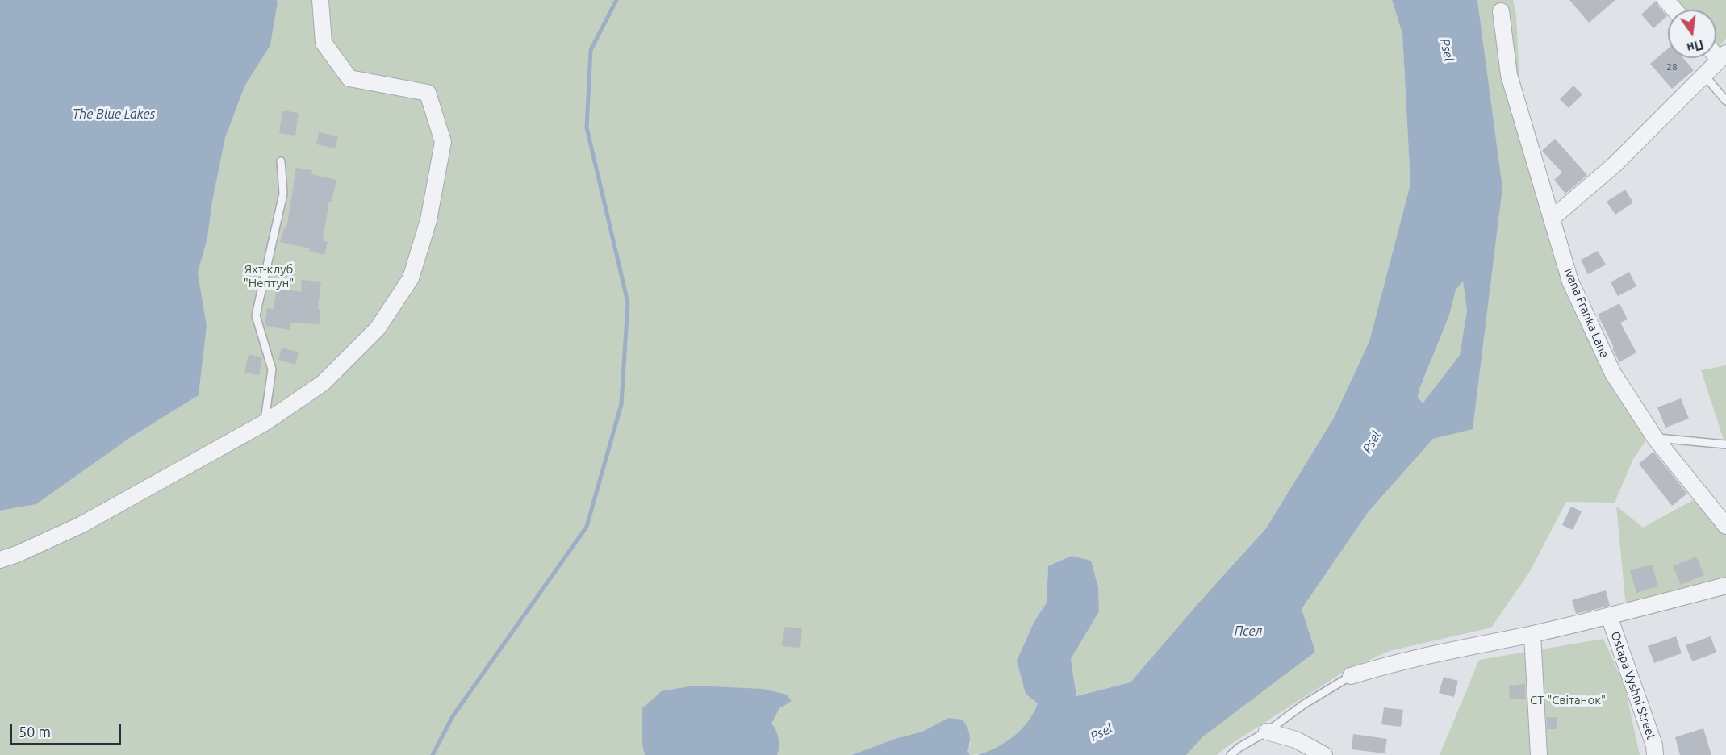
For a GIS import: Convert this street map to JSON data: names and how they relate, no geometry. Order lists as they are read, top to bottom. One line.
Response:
{"streets":{"street":["Ivana Franka Lane","Ostapa Vyshni Street"]},"water":["Psel","The Blue Lakes","Псел"],"parks":["Яхт-клуб \"Нептун\"","СТ \"Світанок\""],"house_numbers":["28"],"scale_bar":"50 m","north":"bottom"}
